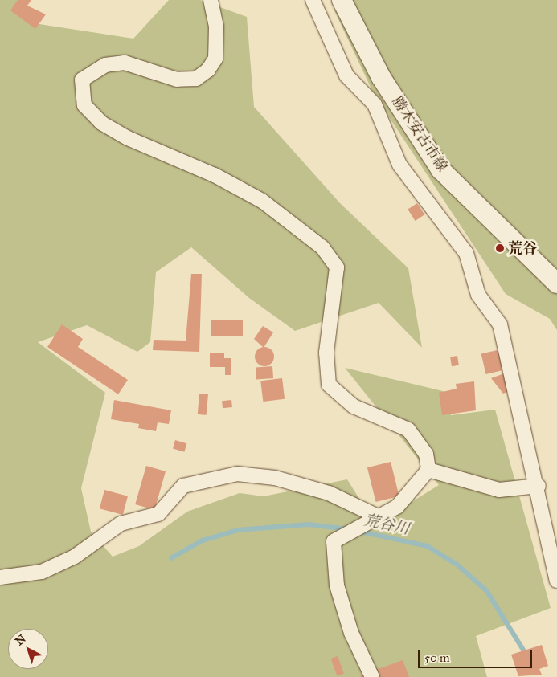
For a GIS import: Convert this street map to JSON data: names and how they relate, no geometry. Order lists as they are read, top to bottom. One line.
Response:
{"streets":{"main road":["勝木安古市線"]},"water":["荒谷川"],"places":["荒谷"],"scale_bar":"50 m","north":"top left"}
